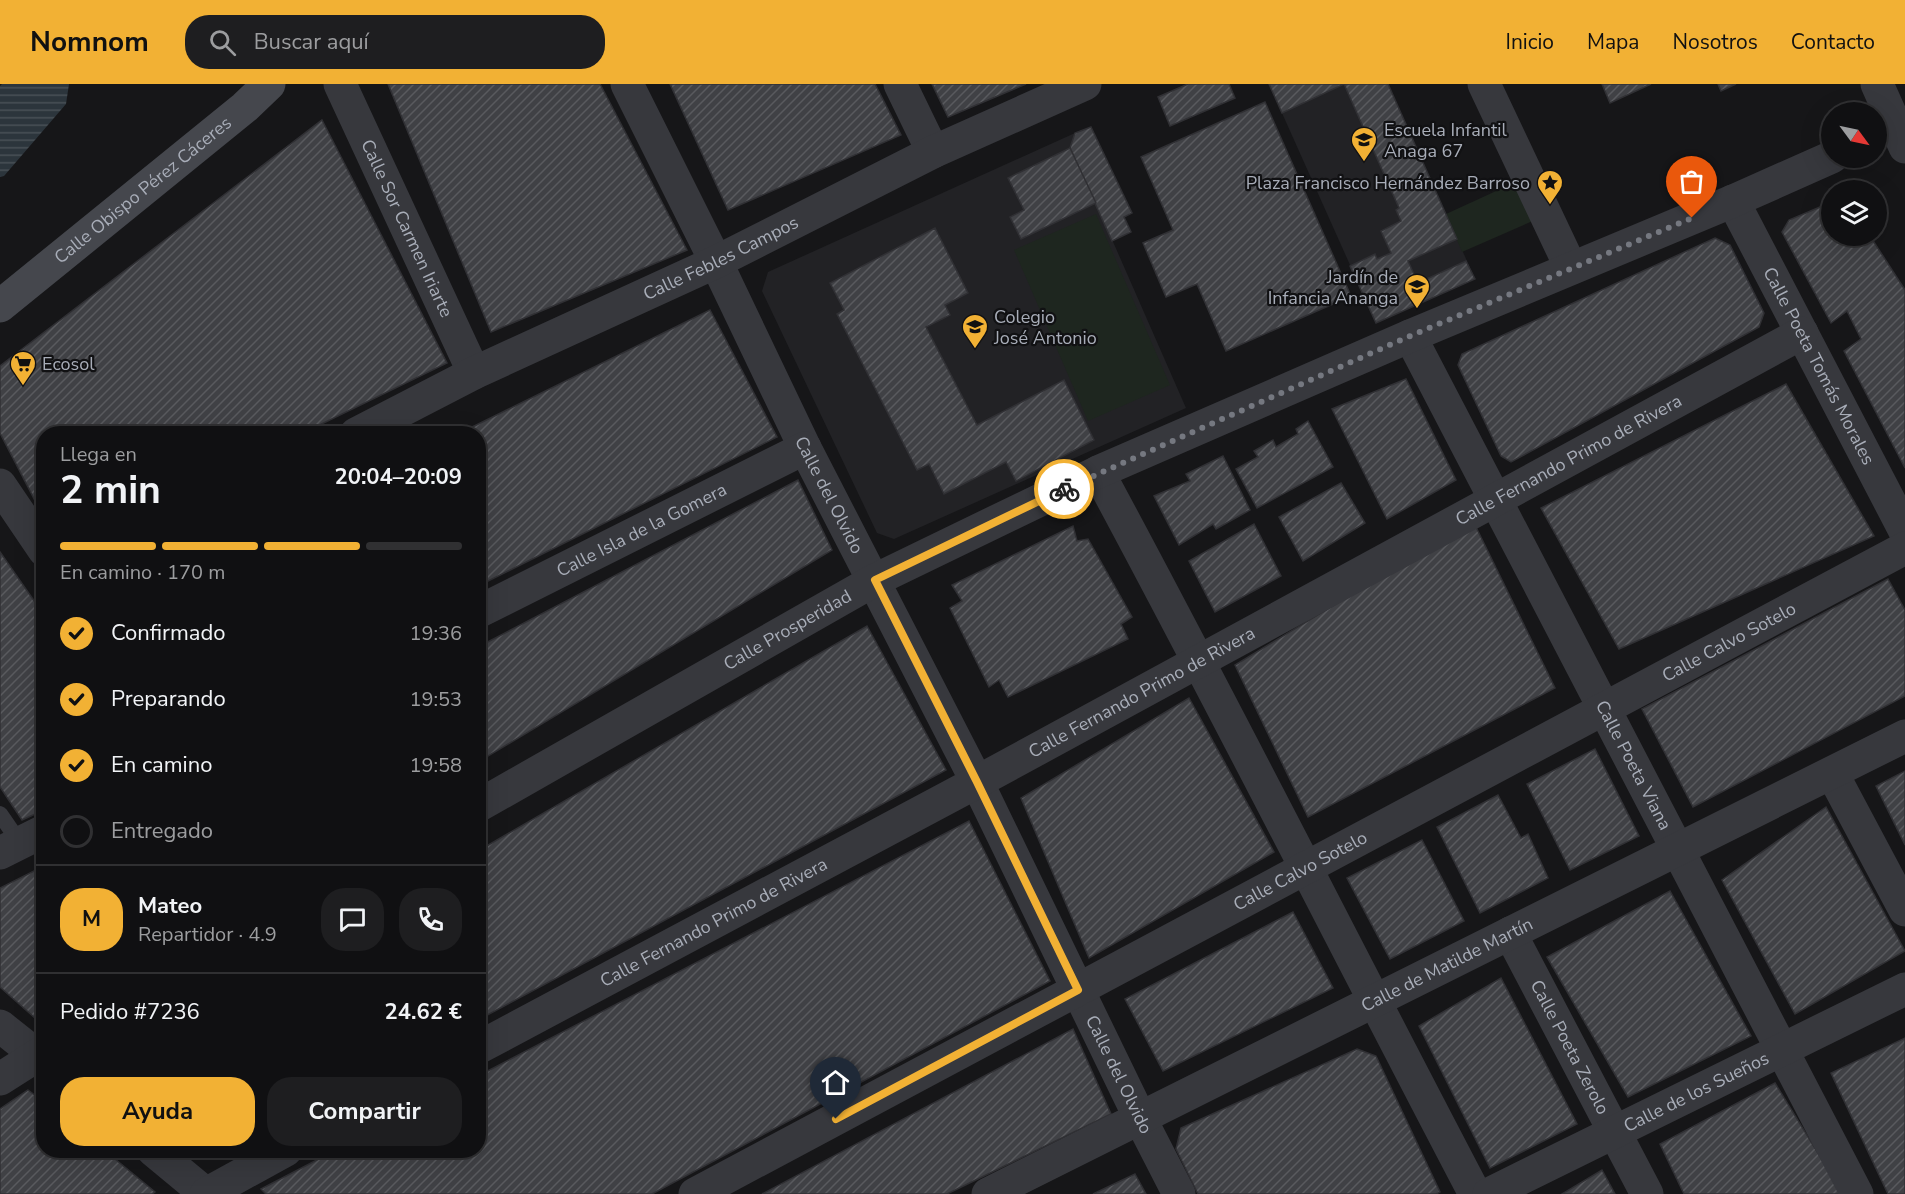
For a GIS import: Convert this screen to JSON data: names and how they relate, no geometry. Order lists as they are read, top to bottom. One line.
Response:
{"streets":{"street":["Calle Obispo Pérez Cáceres","Calle Sor Carmen Iriarte","Calle Febles Campos","Calle Poeta Tomás Morales","Calle Fernando Primo de Rivera","Calle del Olvido","Calle Isla de la Gomera","Calle Prosperidad","Calle Calvo Sotelo","Calle Poeta Viana","Calle de Matilde Martín","Calle Poeta Zerolo","Calle de los Sueños"]},"crossings":[["Calle Sor Carmen Iriarte","Calle Febles Campos"],["Calle Febles Campos","Calle del Olvido"],["Calle Poeta Tomás Morales","Calle Fernando Primo de Rivera"],["Calle Poeta Tomás Morales","Calle Prosperidad"],["Calle Fernando Primo de Rivera","Calle del Olvido"],["Calle Fernando Primo de Rivera","Calle Poeta Viana"],["Calle del Olvido","Calle Isla de la Gomera"],["Calle del Olvido","Calle Prosperidad"],["Calle del Olvido","Calle Calvo Sotelo"],["Calle del Olvido","Calle de Matilde Martín"],["Calle Prosperidad","Calle Poeta Viana"],["Calle Calvo Sotelo","Calle Poeta Viana"],["Calle Poeta Viana","Calle de Matilde Martín"],["Calle Poeta Viana","Calle de los Sueños"],["Calle de Matilde Martín","Calle Poeta Zerolo"],["Calle Poeta Zerolo","Calle de los Sueños"]],"places":{"school or university":["Escuela Infantil Anaga 67","Jardín de Infancia Ananga","Colegio José Antonio"],"place":["Plaza Francisco Hernández Barroso"],"supermarket":["Ecosol"]},"north":"bottom right","page":{"header":"Nomnom","search":"Buscar aquí","nav":["Inicio","Mapa","Nosotros","Contacto"],"heading":["2 min","Llega en","20:04–20:09"],"panel":["Mateo","Repartidor · 4.9","Pedido #7236","24.62 €"],"bar":"En camino · 170 m","list":[["Confirmado","19:36"],["Preparando","19:53"],["En camino","19:58"],"Entregado"],"round":"M","buttons":["Ayuda","Compartir"]}}
